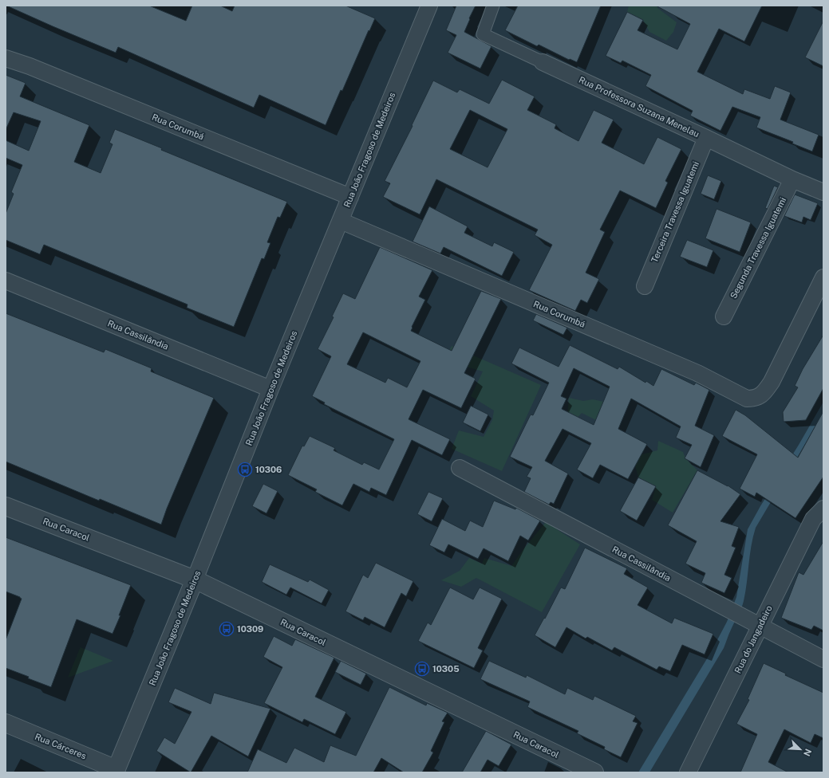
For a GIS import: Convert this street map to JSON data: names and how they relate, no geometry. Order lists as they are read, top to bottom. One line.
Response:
{"streets":{"street":["Rua Professora Suzana Menelau","Rua Corumbá","Rua João Fragoso de Medeiros","Terceira Travessa Iguatemi","Segunda Travessa Iguatemi","Rua Cassilândia","Rua Caracol","Rua do Jangadeiro","Rua Cárceres"]},"crossings":[["Rua Professora Suzana Menelau","Terceira Travessa Iguatemi"],["Rua Professora Suzana Menelau","Segunda Travessa Iguatemi"],["Rua Corumbá","Rua João Fragoso de Medeiros"],["Rua João Fragoso de Medeiros","Rua Cassilândia"],["Rua João Fragoso de Medeiros","Rua Caracol"],["Rua João Fragoso de Medeiros","Rua Cárceres"],["Rua Cassilândia","Rua do Jangadeiro"]],"places":{"bus stop":["10306","10309","10305"]},"north":"bottom right"}
